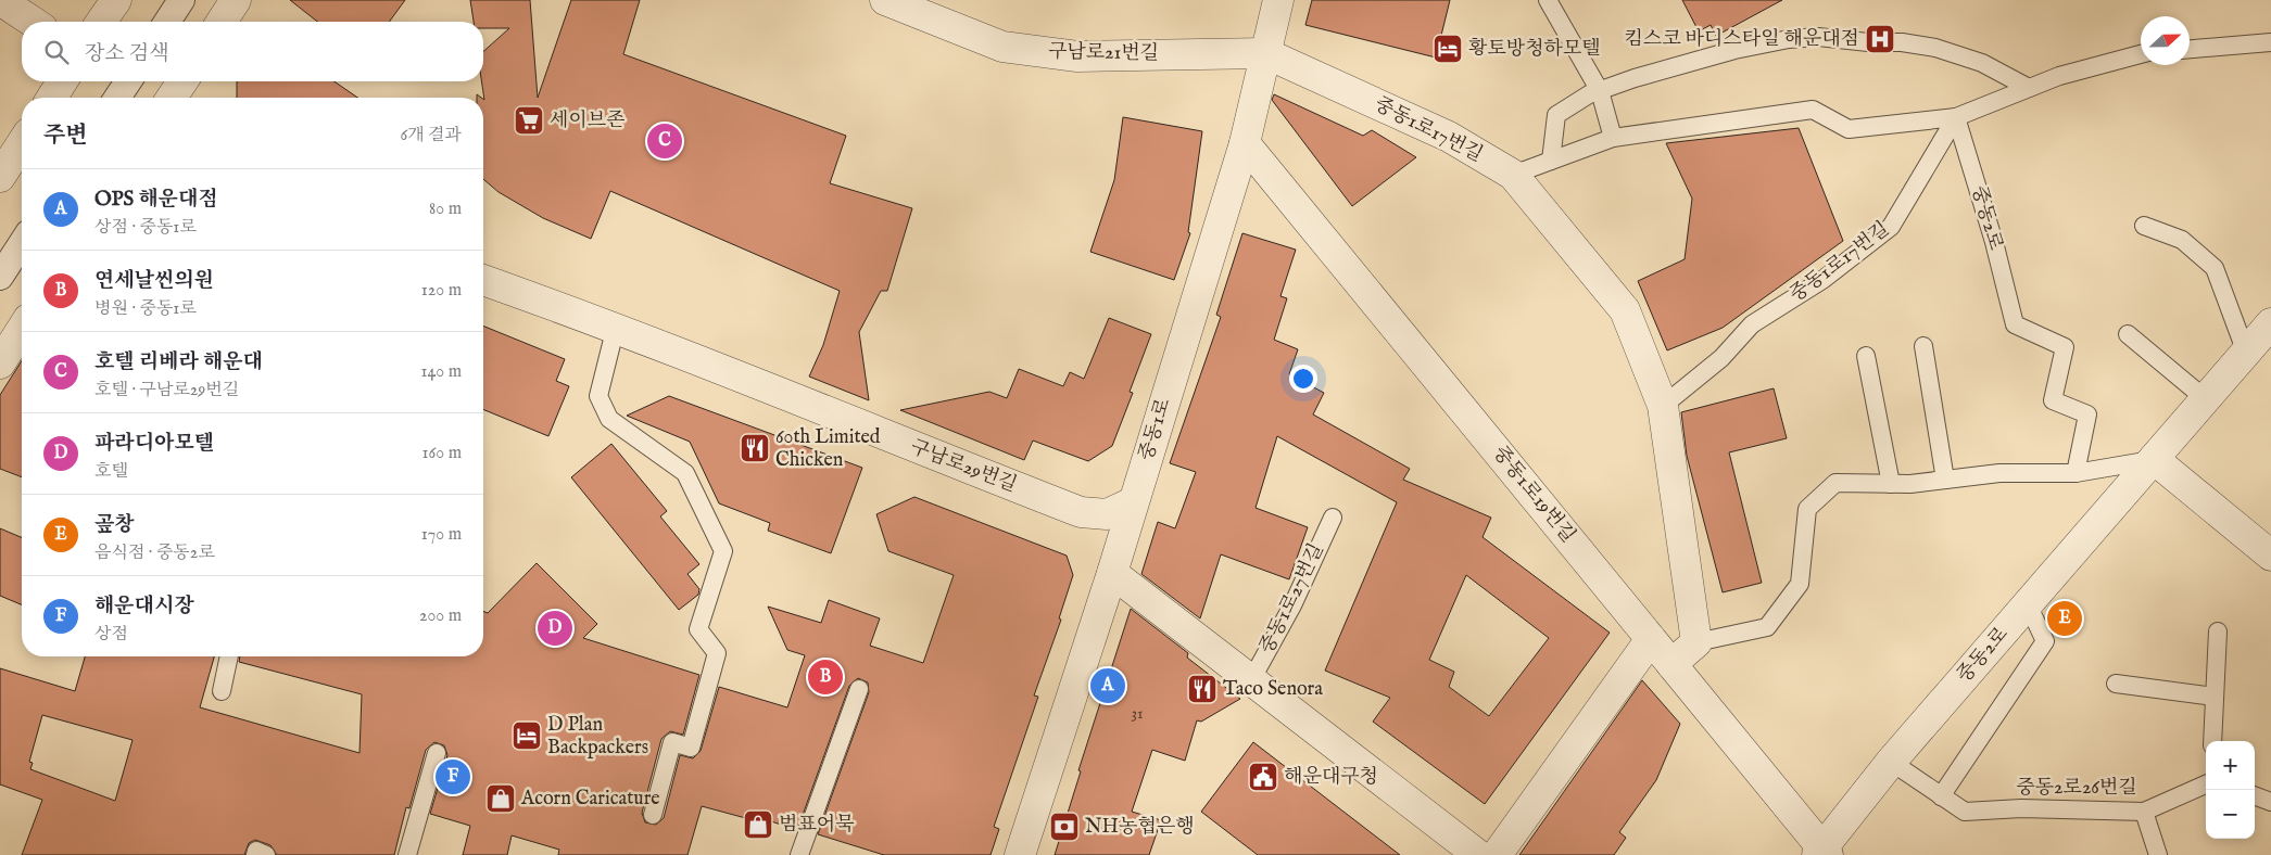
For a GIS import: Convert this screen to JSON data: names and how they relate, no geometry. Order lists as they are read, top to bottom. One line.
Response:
{"streets":{"street":["구남로21번길","중동1로17번길","중동2로","중동1로","구남로29번길","중동1로19번길","중동1로27번길"],"lane":["중동2로26번길"]},"crossings":[["구남로21번길","중동1로17번길"],["구남로21번길","중동1로"],["중동1로17번길","중동2로"],["중동1로17번길","중동1로"],["중동2로","중동1로19번길"],["중동2로","중동2로26번길"],["중동1로","구남로29번길"],["중동1로","중동1로19번길"],["중동1로","중동1로27번길"]],"places":{"hospital":["킴스코 바디스타일 해운대점"],"hotel":["황토방청하모텔","D Plan Backpackers"],"supermarket":["세이브존"],"restaurant":["60th Limited Chicken","Taco Senora"],"public building":["해운대구청"],"shop":["Acorn Caricature","범표어묵"],"bank":["NH농협은행"]},"house_numbers":["31"],"north":"right","page":{"search":"장소 검색","heading":["주변","6개 결과"],"pins":["C","E","D","B","A","F"],"list":[{"mark":"A","name":"OPS 해운대점","note":"상점 · 중동1로","value":"80 m"},{"mark":"B","name":"연세날씬의원","note":"병원 · 중동1로","value":"120 m"},{"mark":"C","name":"호텔 리베라 해운대","note":"호텔 · 구남로29번길","value":"140 m"},{"mark":"D","name":"파라디아모텔","note":"호텔","value":"160 m"},{"mark":"E","name":"곺창","note":"음식점 · 중동2로","value":"170 m"},{"mark":"F","name":"해운대시장","note":"상점","value":"200 m"}],"map_buttons":["+","−"]}}
